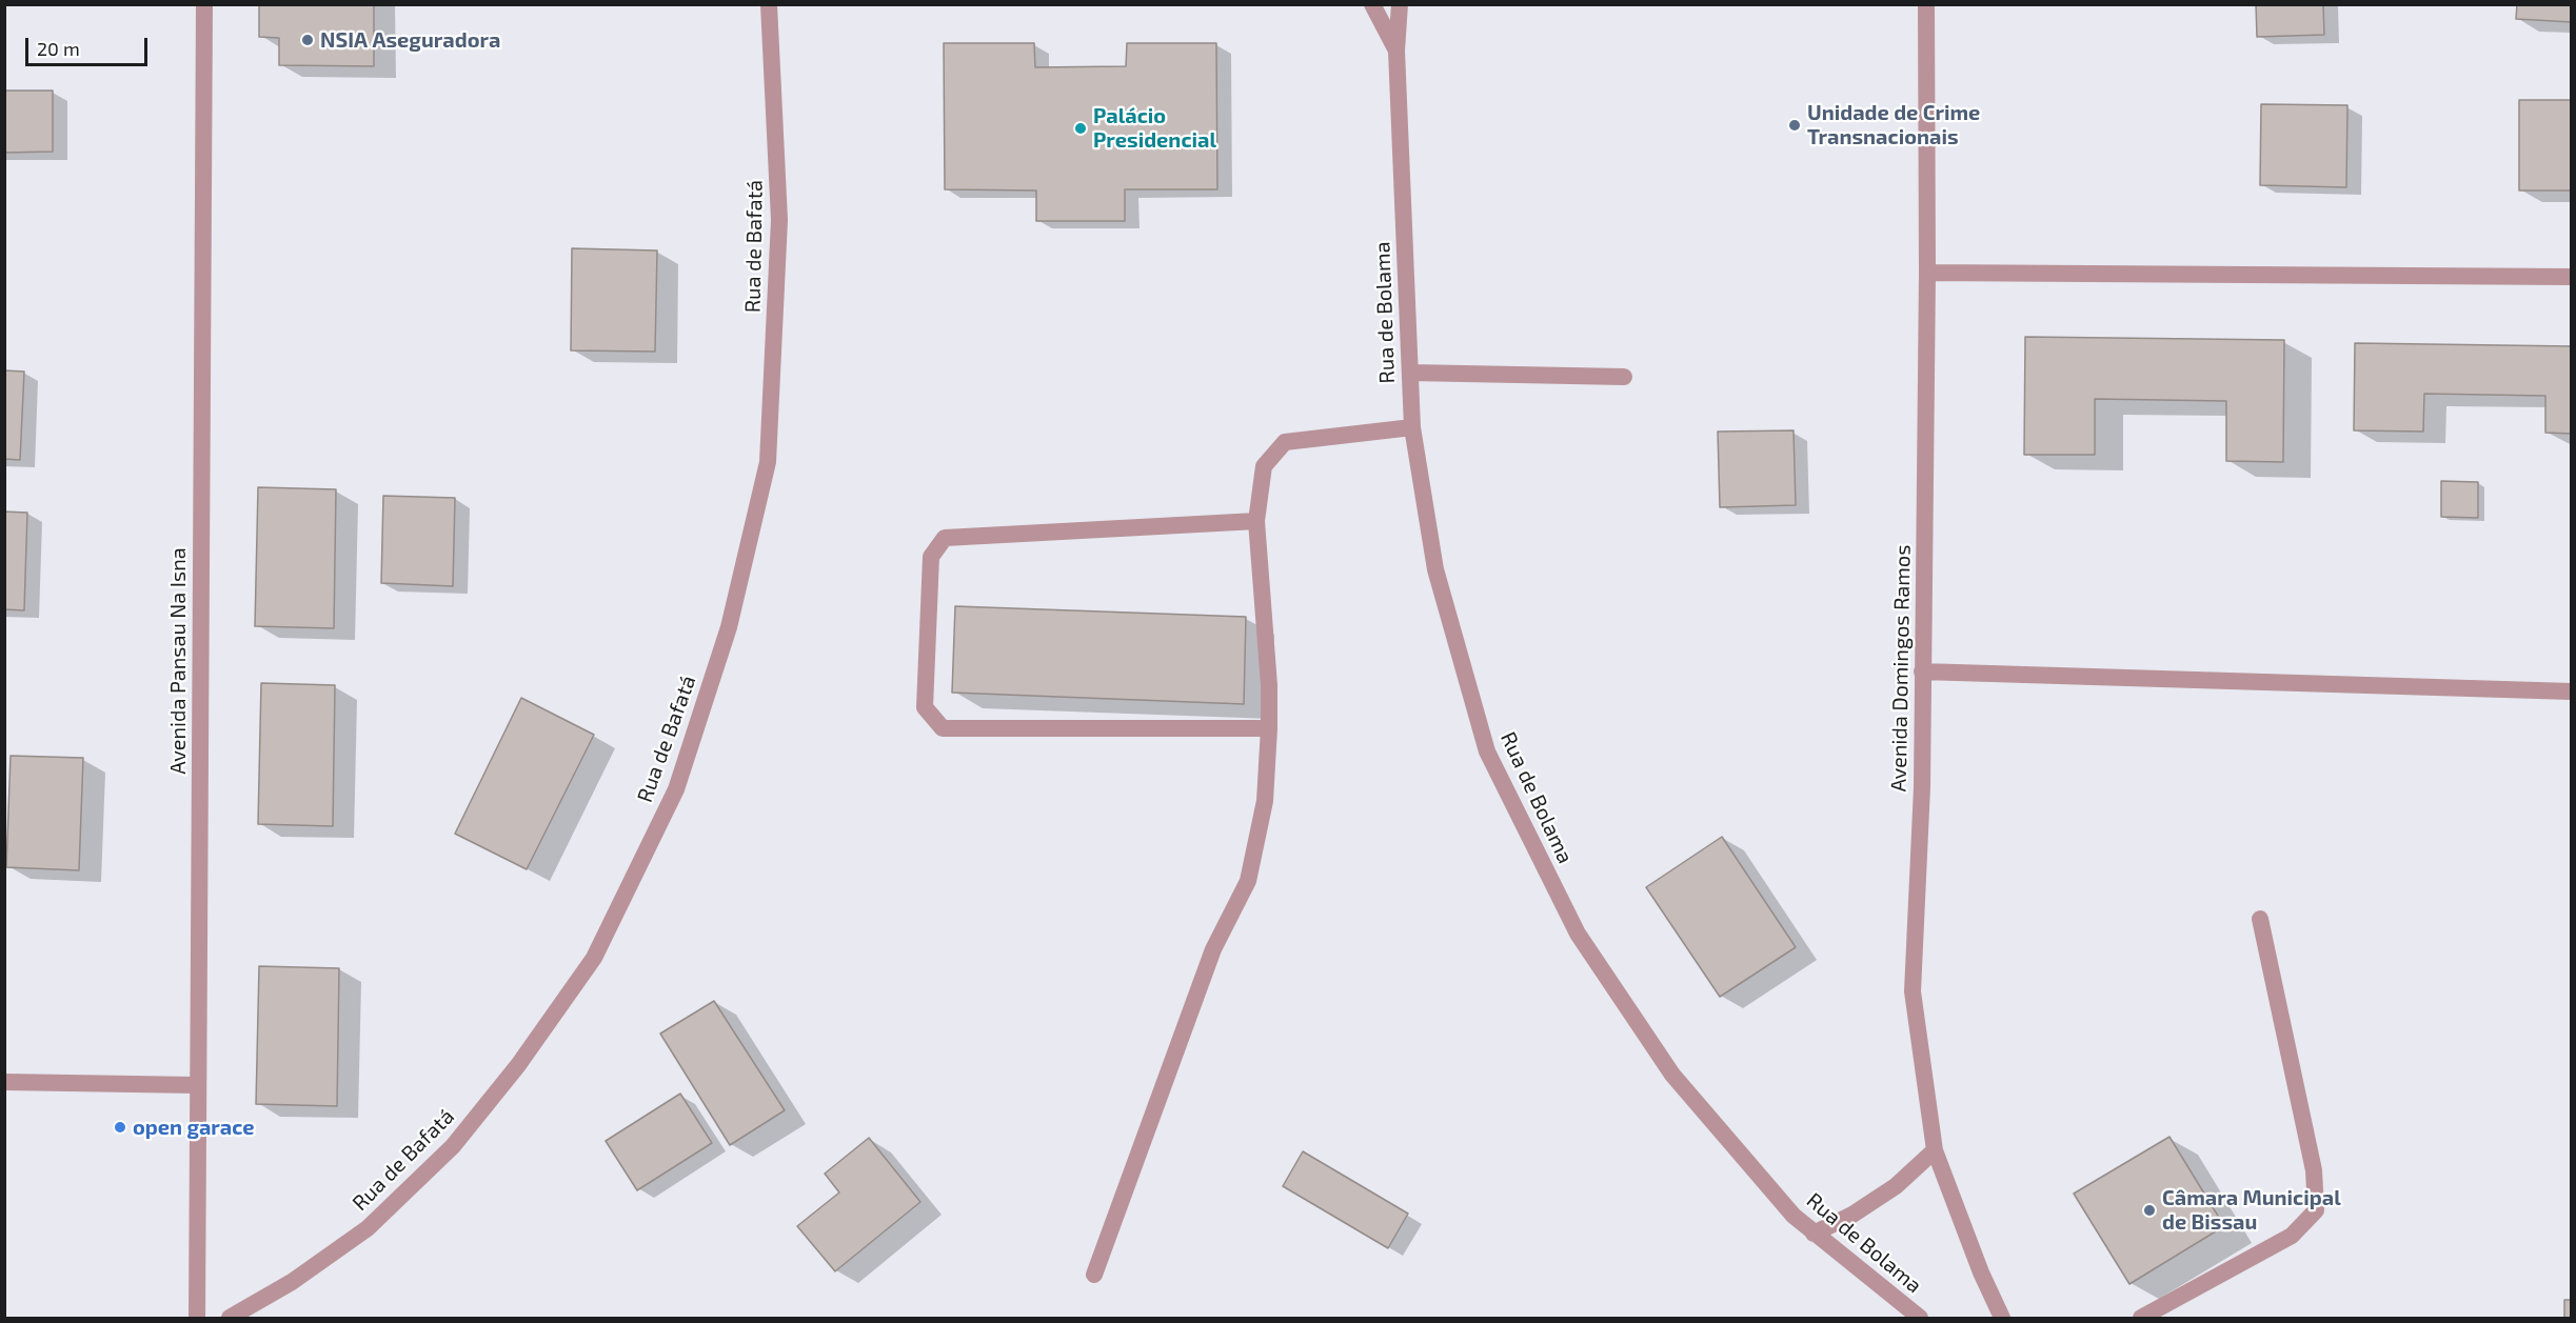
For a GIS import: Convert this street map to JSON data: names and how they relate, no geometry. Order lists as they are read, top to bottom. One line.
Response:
{"streets":{"street":["Rua de Bafatá","Rua de Bolama","Avenida Pansau Na Isna","Avenida Domingos Ramos"]},"places":["NSIA Aseguradora","Unidade de Crime Transnacionais","Palácio Presidencial","open garace","Câmara Municipal de Bissau"],"scale_bar":"20 m"}
